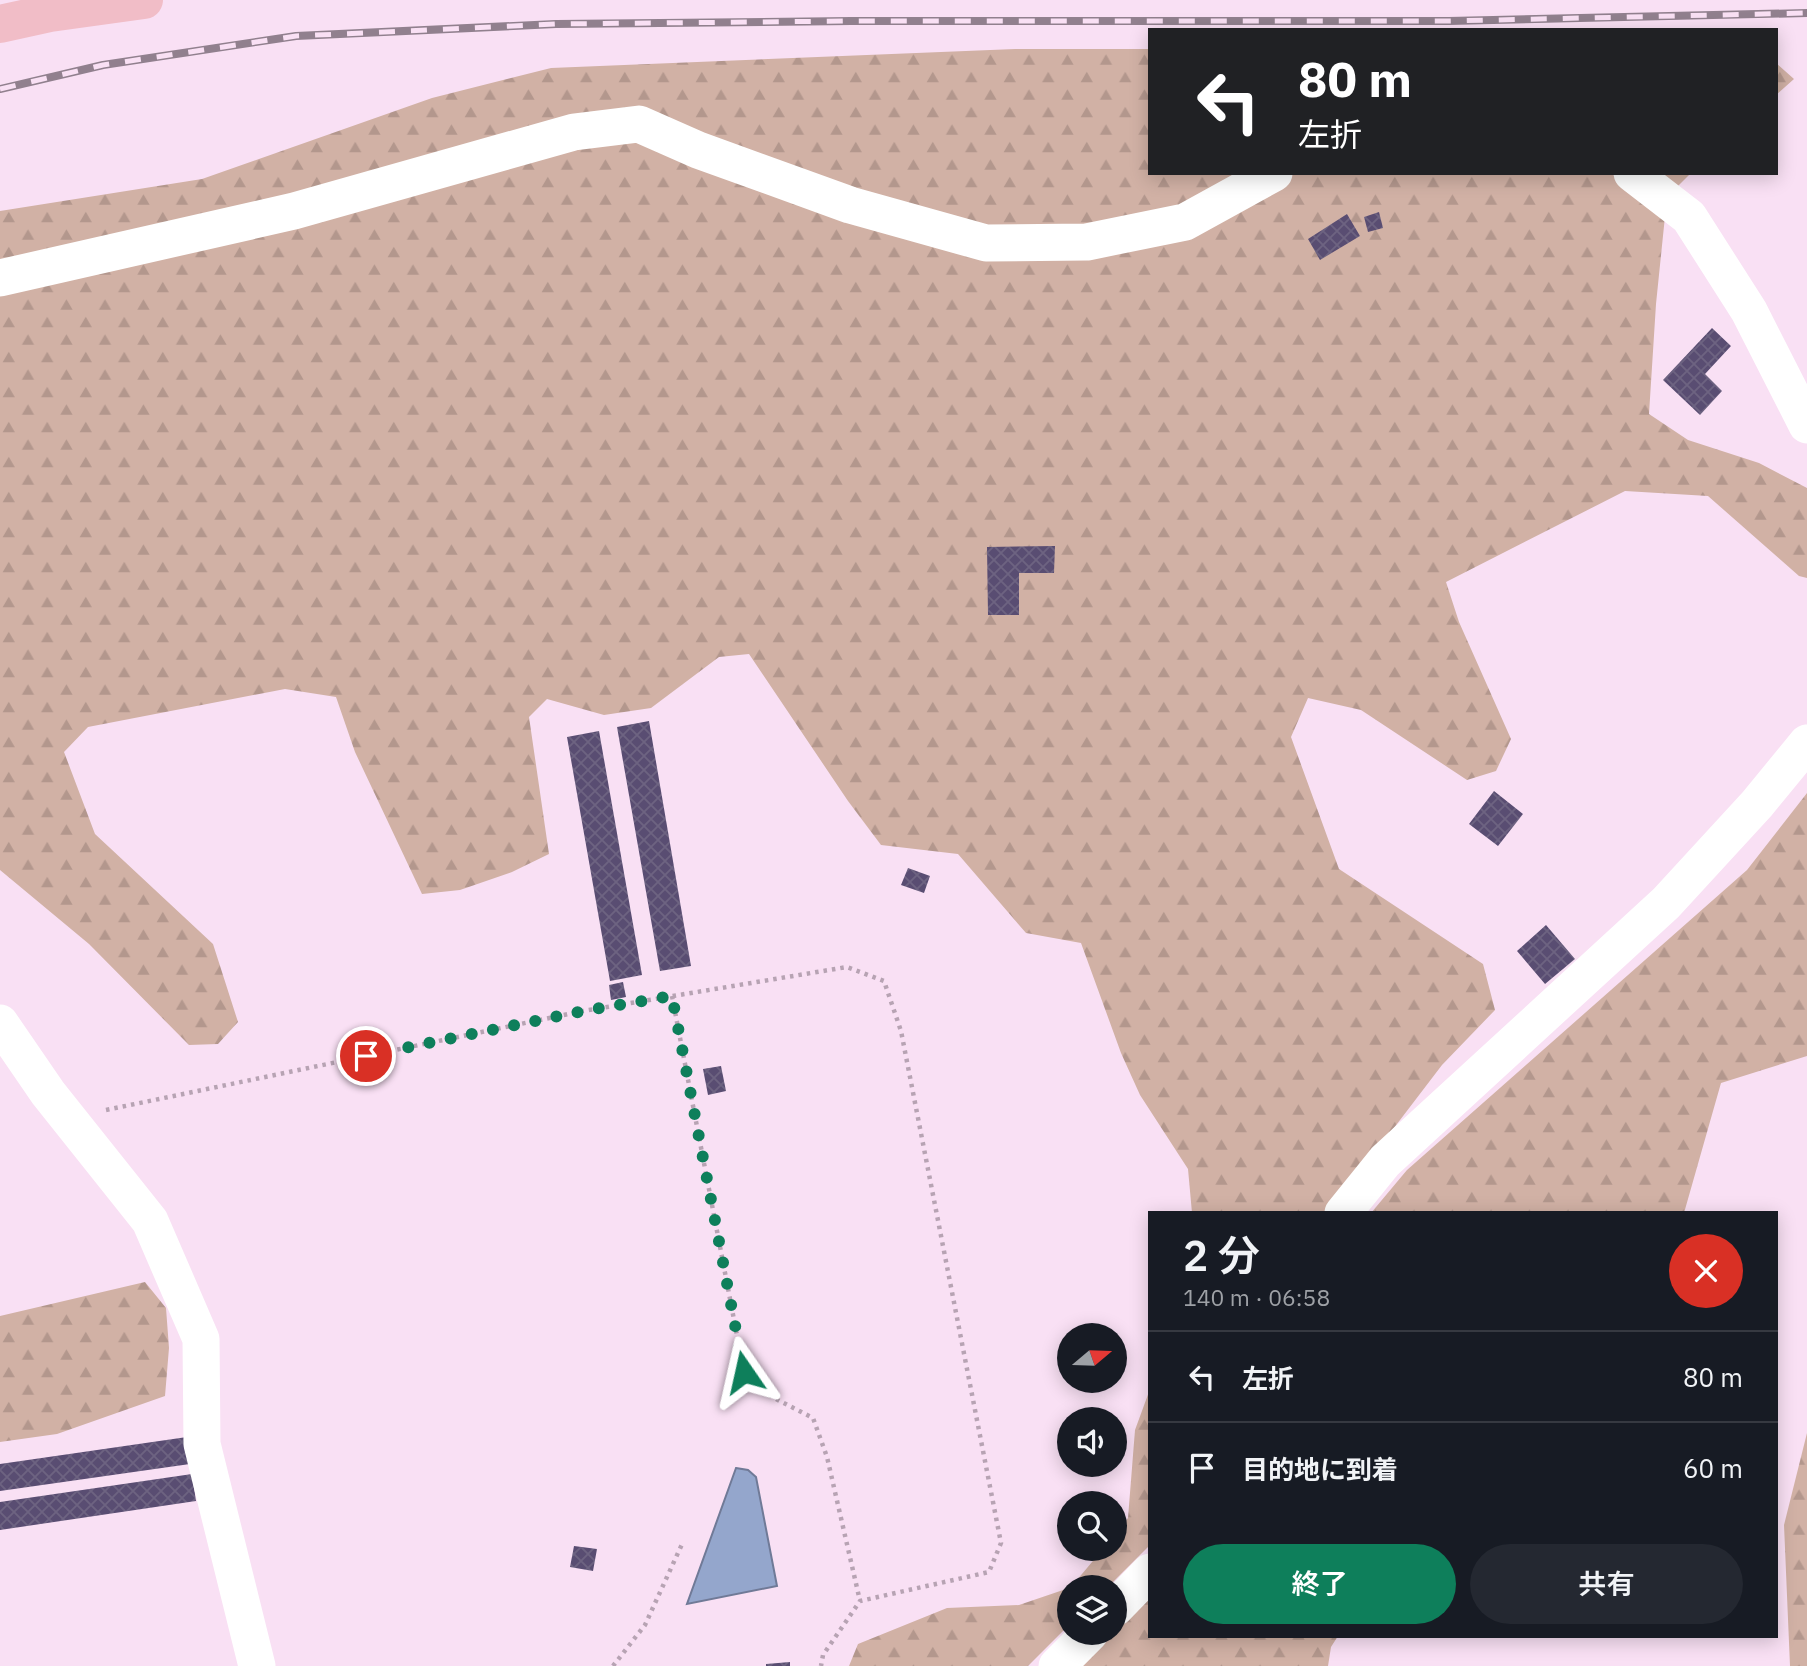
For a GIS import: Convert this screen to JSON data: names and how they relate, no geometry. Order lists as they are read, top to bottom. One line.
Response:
{"north":"right","page":{"turn":["80 m","左折"],"heading":["2 分","140 m · 06:58"],"list":[{"name":"左折","value":"80 m"},{"name":"目的地に到着","value":"60 m"}],"buttons":["終了","共有"]}}
